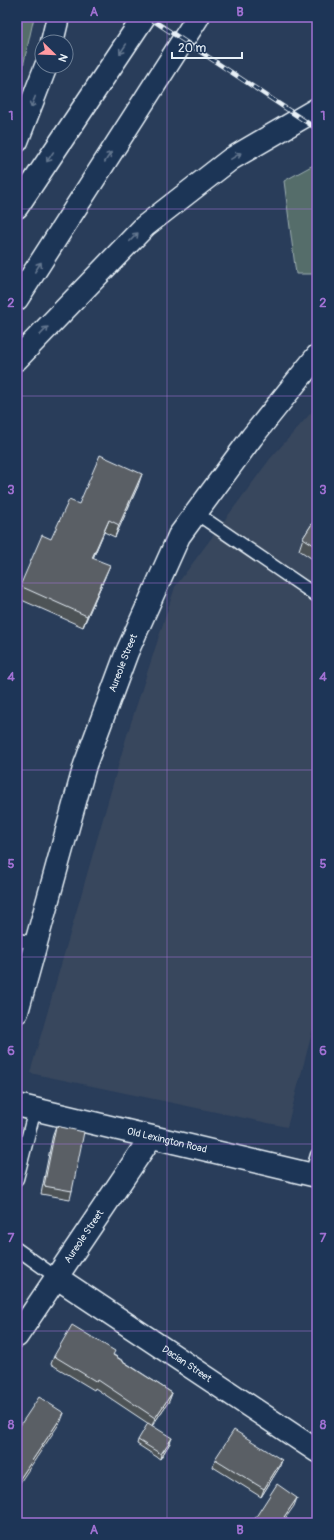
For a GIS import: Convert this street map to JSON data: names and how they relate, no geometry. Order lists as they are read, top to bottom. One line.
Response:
{"streets":{"main road":["Aureole Street","Old Lexington Road","Dacian Street"]},"crossings":[["Aureole Street","Old Lexington Road"],["Aureole Street","Dacian Street"]],"scale_bar":"20 m","north":"bottom right","grid":{"columns":["A","B"],"rows":["1","2","3","4","5","6","7","8"]}}
